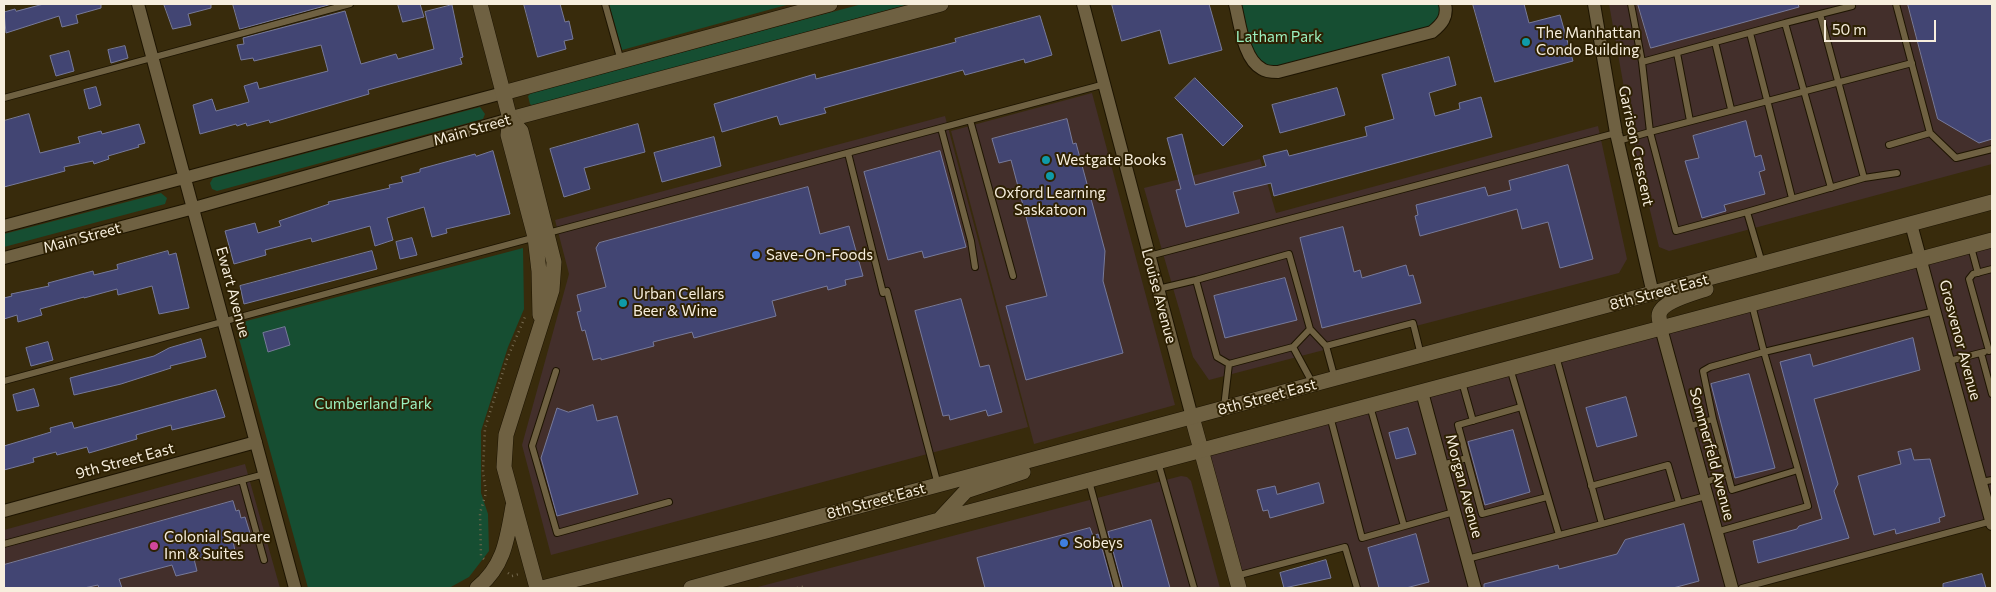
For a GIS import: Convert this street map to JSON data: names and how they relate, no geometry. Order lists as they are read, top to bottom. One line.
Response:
{"streets":{"main road":["Main Street","8th Street East","Louise Avenue"],"street":["Garrison Crescent","Ewart Avenue","Grosvenor Avenue","Sommerfeld Avenue","9th Street East","Morgan Avenue"]},"crossings":[["Main Street","Ewart Avenue"],["Garrison Crescent","8th Street East"],["Ewart Avenue","9th Street East"],["8th Street East","Louise Avenue"],["8th Street East","Grosvenor Avenue"]],"parks":["Latham Park","Cumberland Park"],"places":["The Manhattan Condo Building","Westgate Books","Oxford Learning Saskatoon","Save-On-Foods","Urban Cellars Beer & Wine","Sobeys","Colonial Square Inn & Suites"],"scale_bar":"50 m"}
